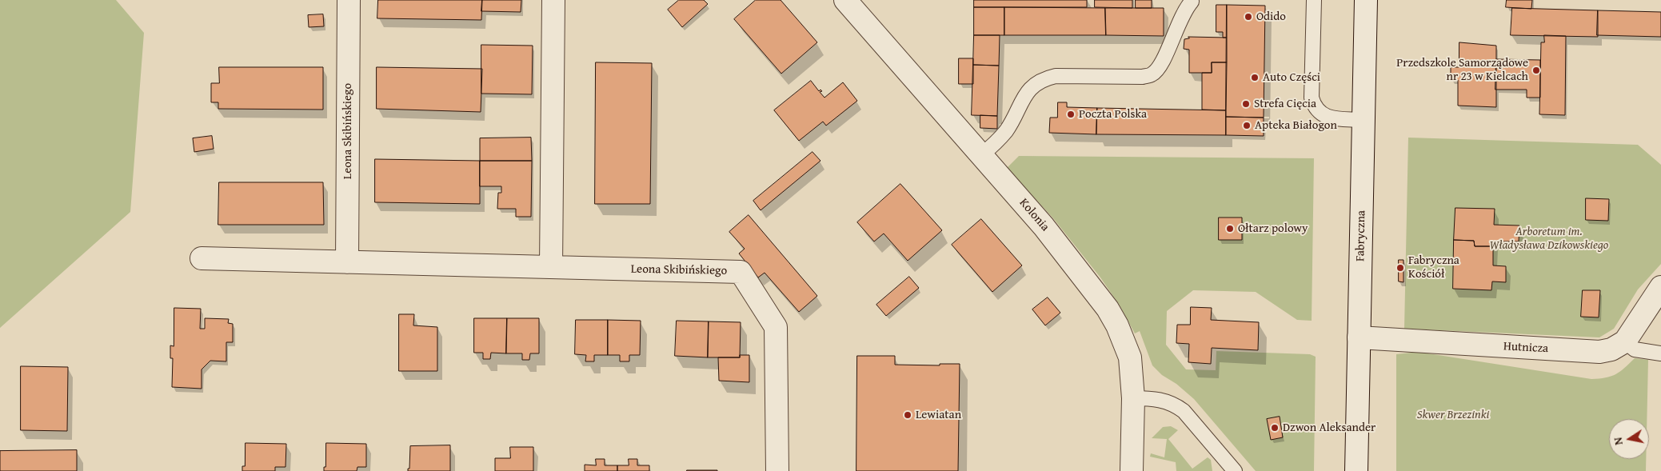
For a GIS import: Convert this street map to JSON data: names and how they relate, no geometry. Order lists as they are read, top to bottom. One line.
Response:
{"streets":{"street":["Leona Skibińskiego","Kolonia","Fabryczna","Hutnicza"]},"crossings":[["Fabryczna","Hutnicza"]],"parks":["Arboretum im. Władysława Dzikowskiego","Skwer Brzezinki"],"places":["Odido","Przedszkole Samorządowe nr 23 w Kielcach","Auto Części","Strefa Cięcia","Poczta Polska","Apteka Białogon","Ołtarz polowy","Fabryczna Kościół","Lewiatan","Dzwon Aleksander"],"north":"left"}
